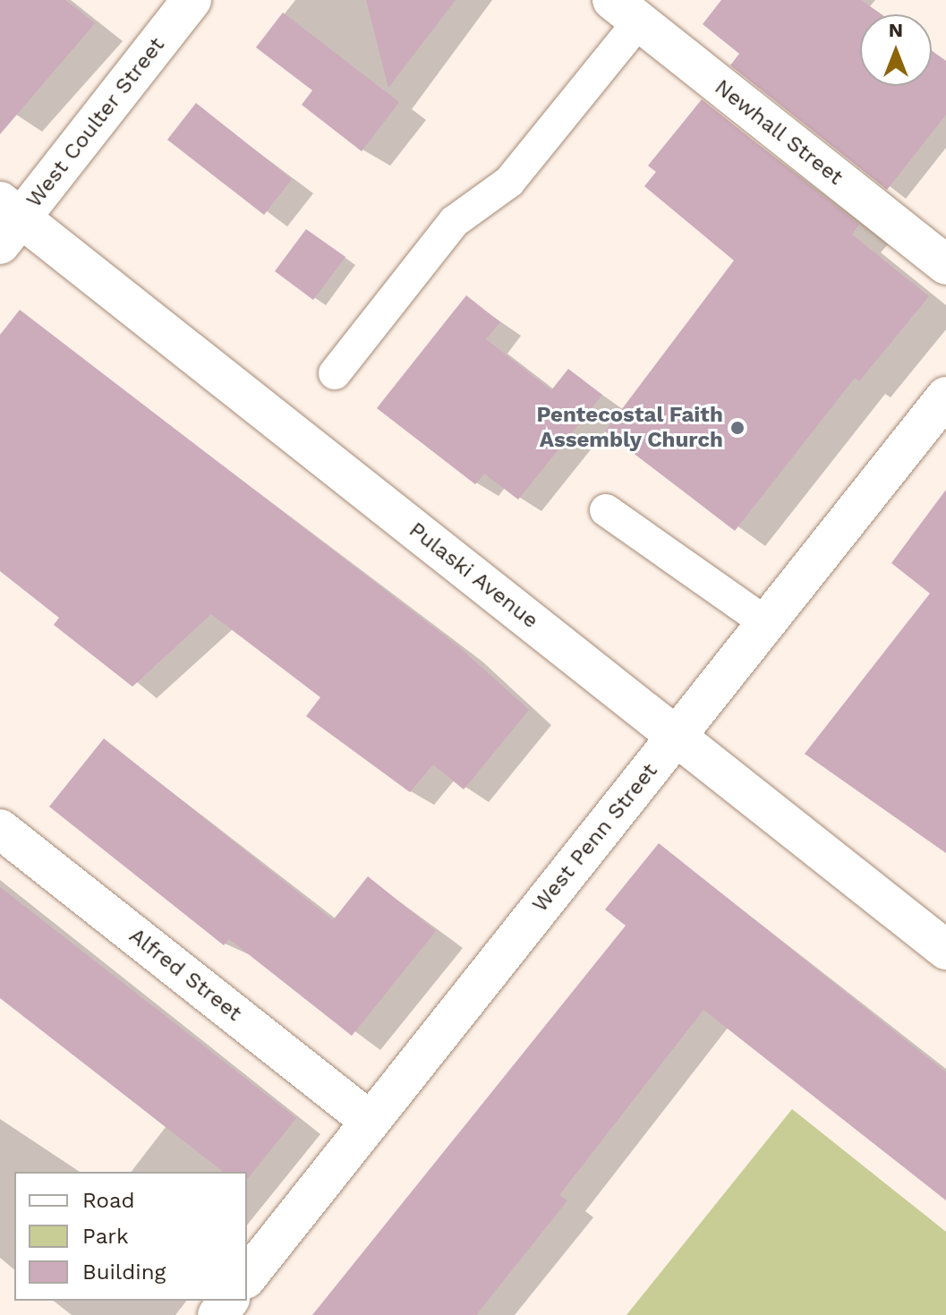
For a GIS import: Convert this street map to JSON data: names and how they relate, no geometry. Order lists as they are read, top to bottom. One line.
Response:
{"streets":{"street":["West Coulter Street","Newhall Street","Pulaski Avenue","West Penn Street","Alfred Street"]},"crossings":[["West Coulter Street","Pulaski Avenue"],["Pulaski Avenue","West Penn Street"],["West Penn Street","Alfred Street"]],"places":["Pentecostal Faith Assembly Church"],"legend":["Road","Park","Building"],"north":"top"}
